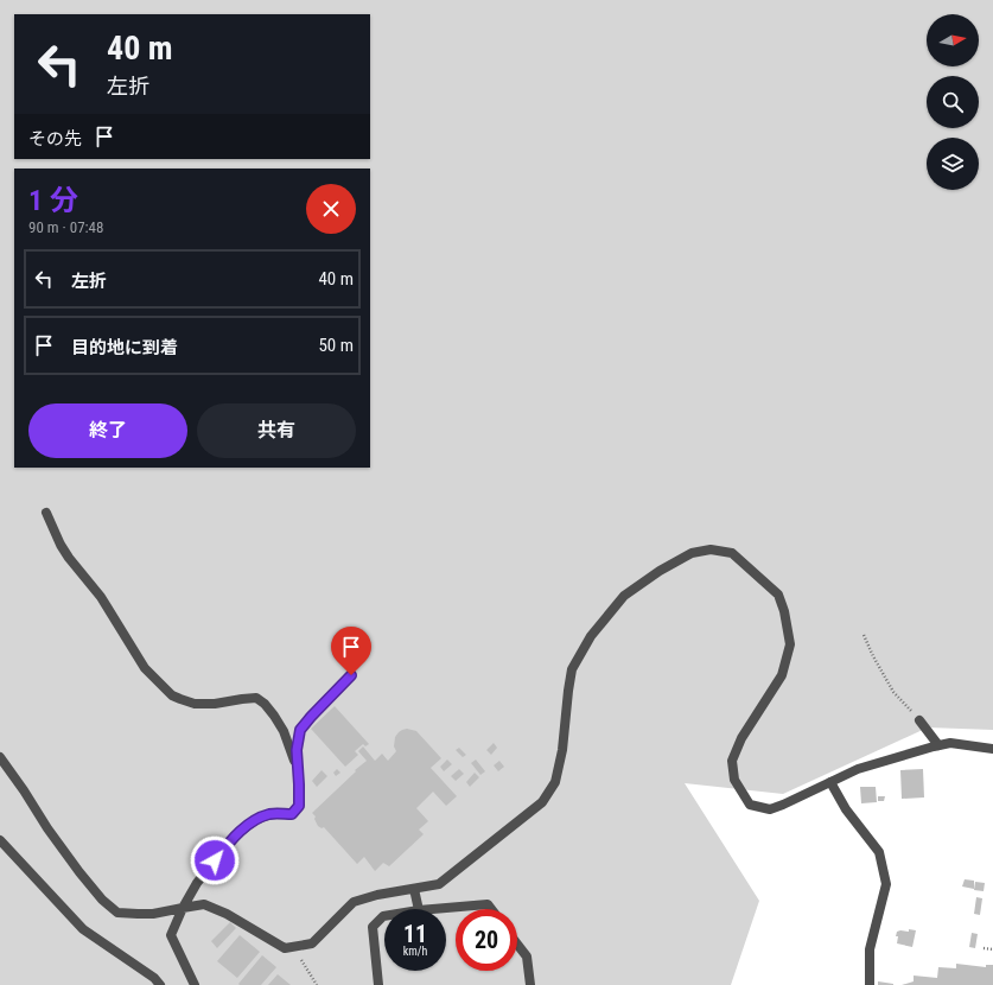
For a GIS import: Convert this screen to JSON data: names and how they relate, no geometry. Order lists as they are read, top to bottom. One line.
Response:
{"north":"right","page":{"turn":["40 m","左折"],"then":"その先","heading":["1 分","90 m · 07:48"],"list":[{"name":"左折","value":"40 m"},{"name":"目的地に到着","value":"50 m"}],"buttons":["終了","共有"],"speed":"11 km/h","limit":"20"}}
